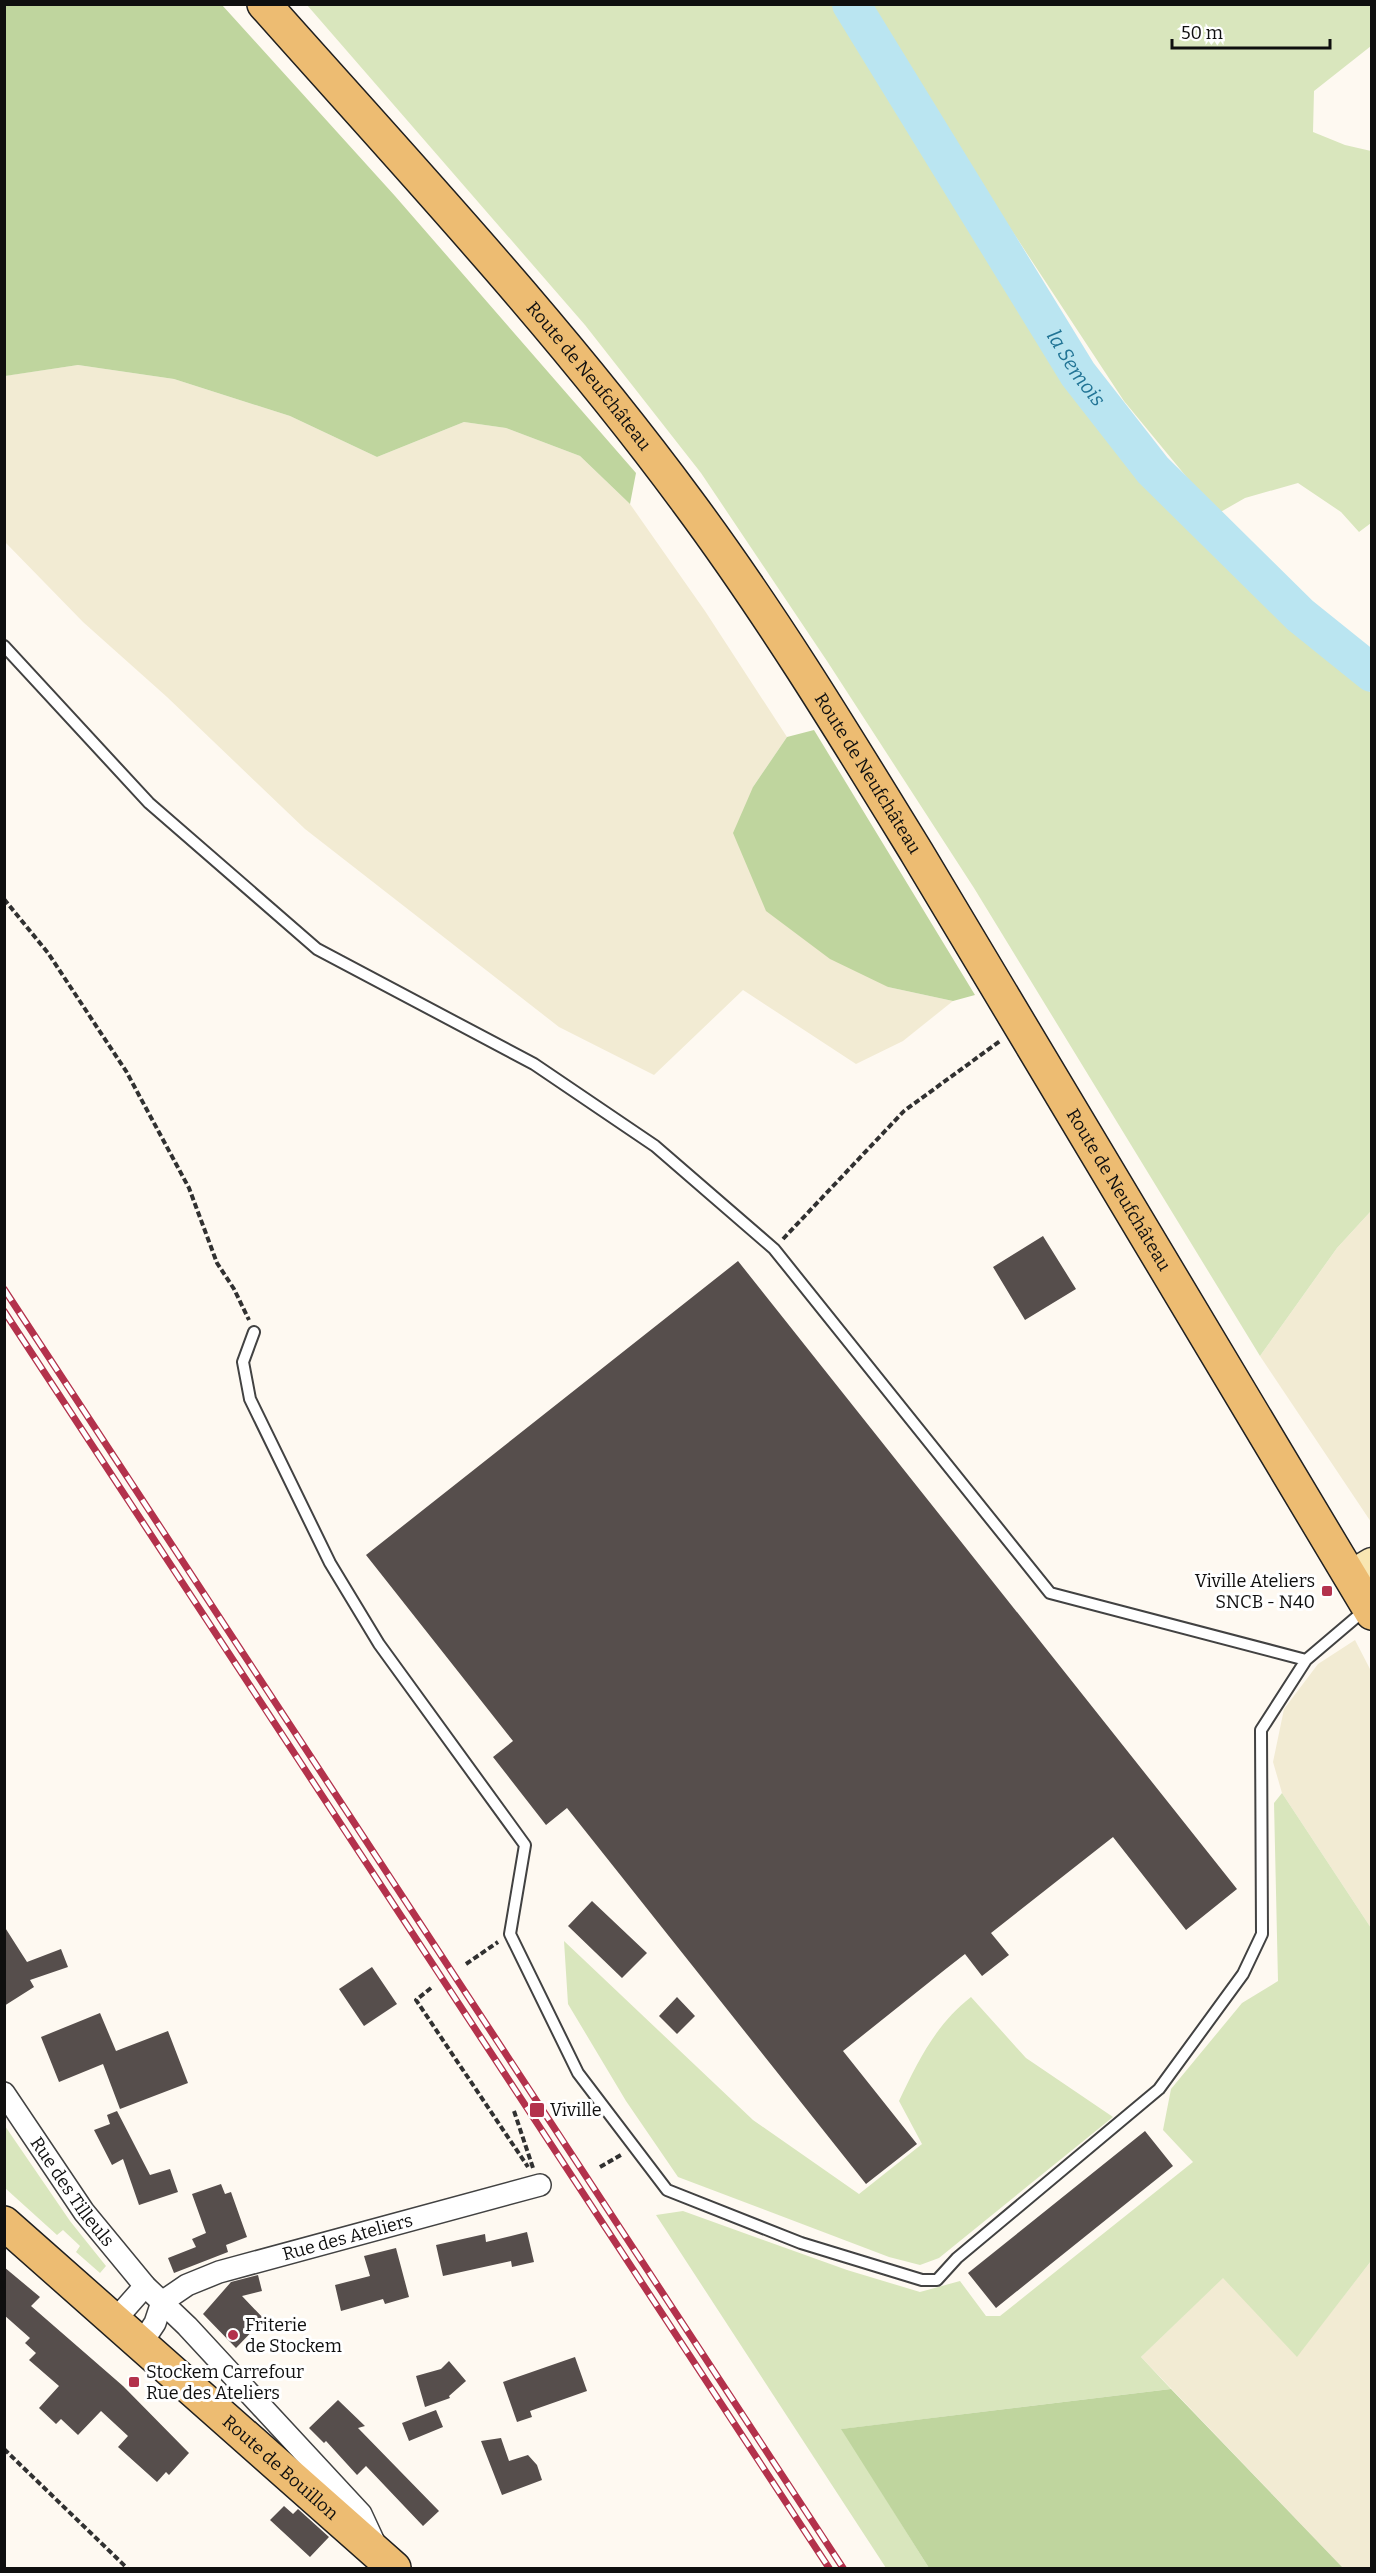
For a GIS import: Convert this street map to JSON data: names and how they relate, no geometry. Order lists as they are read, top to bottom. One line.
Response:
{"streets":{"main road":["Route de Neufchâteau","Route de Bouillon"],"street":["Rue des Tilleuls","Rue des Ateliers"]},"crossings":[["Rue des Tilleuls","Rue des Ateliers"],["Rue des Tilleuls","Route de Bouillon"]],"water":["la Semois"],"places":{"transit":["Viville Ateliers SNCB - N40","Viville","Stockem Carrefour Rue des Ateliers"],"other":["Friterie de Stockem"]},"scale_bar":"50 m"}
